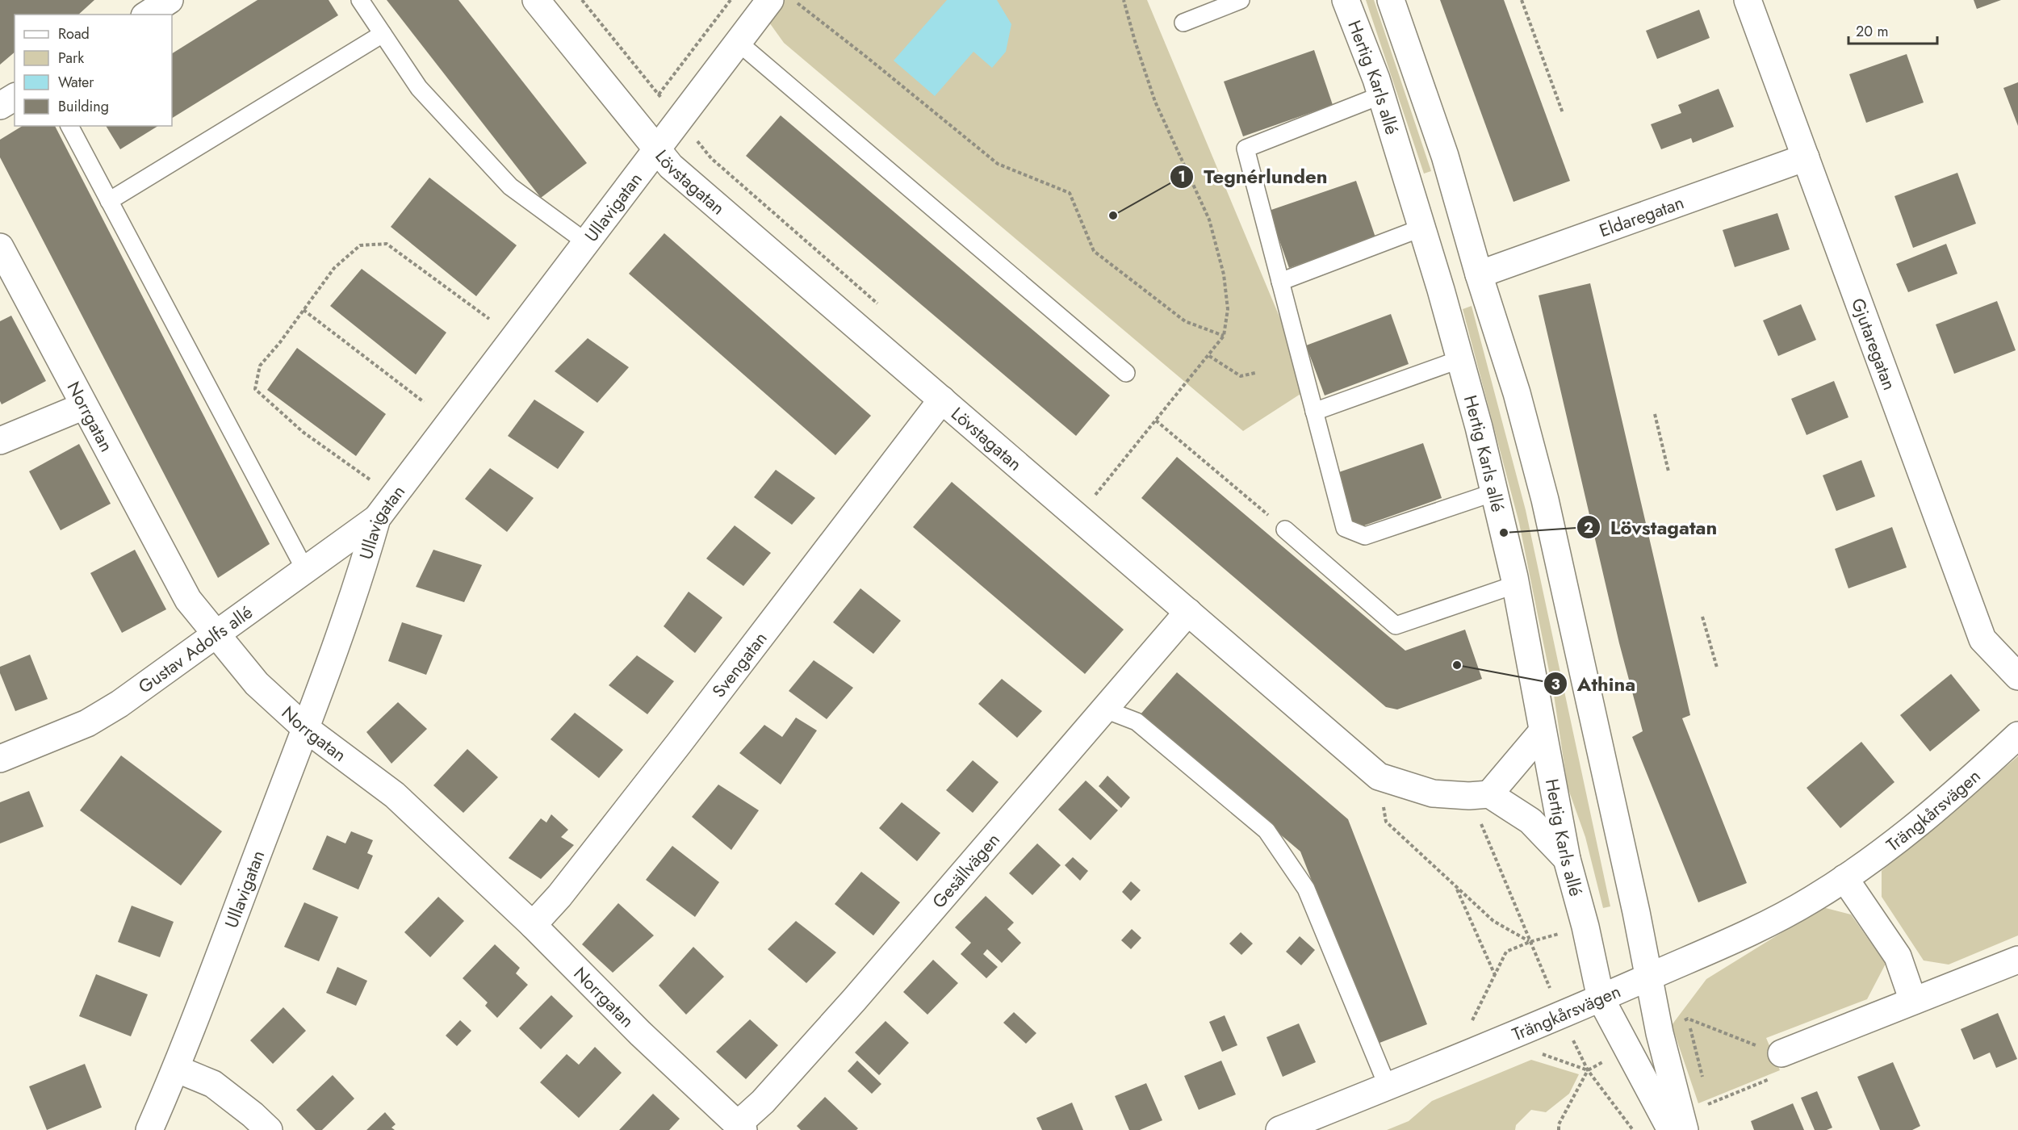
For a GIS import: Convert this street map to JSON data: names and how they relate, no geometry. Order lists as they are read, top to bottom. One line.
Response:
{"streets":{"street":["Hertig Karls allé","Lövstagatan","Ullavigatan","Eldaregatan","Gjutaregatan","Norrgatan","Gustav Adolfs allé","Svengatan","Trängkårsvägen","Gesällvägen"]},"crossings":[["Hertig Karls allé","Lövstagatan"],["Hertig Karls allé","Eldaregatan"],["Hertig Karls allé","Trängkårsvägen"],["Lövstagatan","Ullavigatan"],["Lövstagatan","Svengatan"],["Lövstagatan","Gesällvägen"],["Ullavigatan","Norrgatan"],["Ullavigatan","Gustav Adolfs allé"],["Eldaregatan","Gjutaregatan"],["Norrgatan","Gustav Adolfs allé"],["Norrgatan","Svengatan"],["Norrgatan","Gesällvägen"]],"places":["Tegnérlunden","Lövstagatan","Athina"],"legend":["Road","Park","Water","Building"],"scale_bar":"20 m"}
